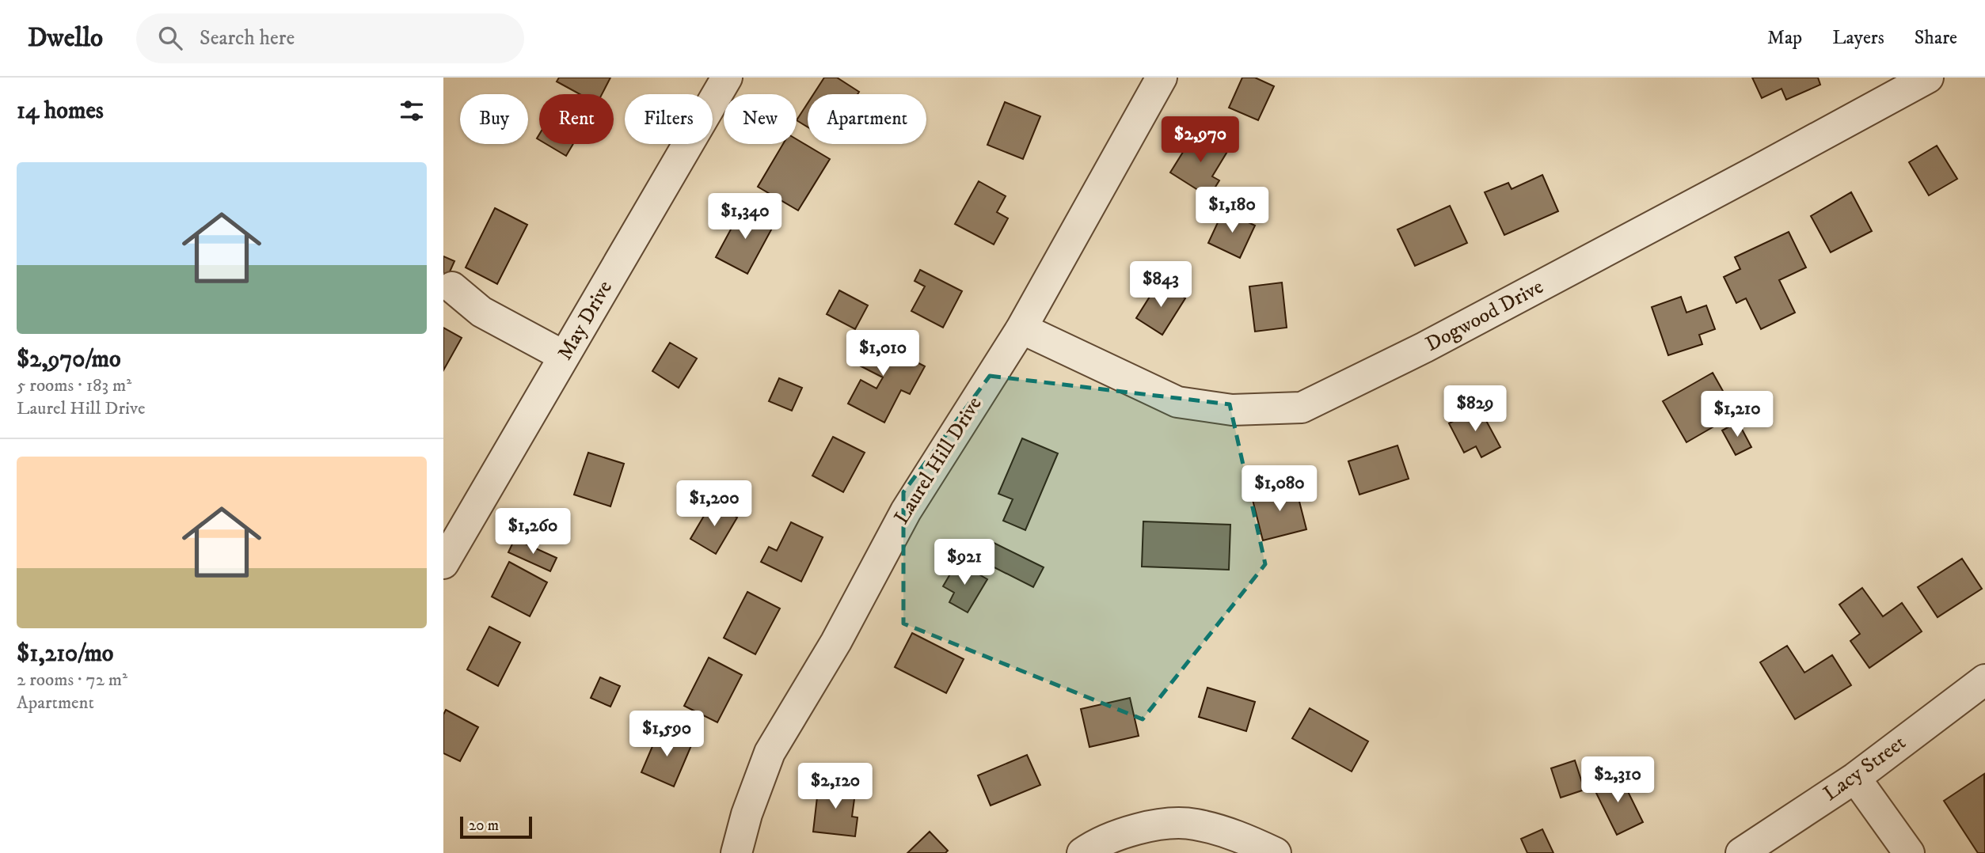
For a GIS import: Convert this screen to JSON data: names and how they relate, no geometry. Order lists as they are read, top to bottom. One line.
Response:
{"streets":{"street":["Dogwood Drive","May Drive","Laurel Hill Drive","Lacy Street"]},"crossings":[["Dogwood Drive","Laurel Hill Drive"]],"scale_bar":"20 m","page":{"header":"Dwello","search":"Search here","nav":["Map","Layers","Share"],"heading":"14 homes","chip":["Buy","Rent","Filters","New","Apartment"],"price":["$2,970","$1,180","$1,340","$843","$1,010","$829","$1,210","$1,080","$1,200","$1,260","$921","$1,590","$2,310","$2,120"],"list":[{"name":"$2,970/mo","note":"5 rooms · 183 m² · Laurel Hill Drive"},{"name":"$1,210/mo","note":"2 rooms · 72 m² · Apartment"}],"scale":"20 m"}}
